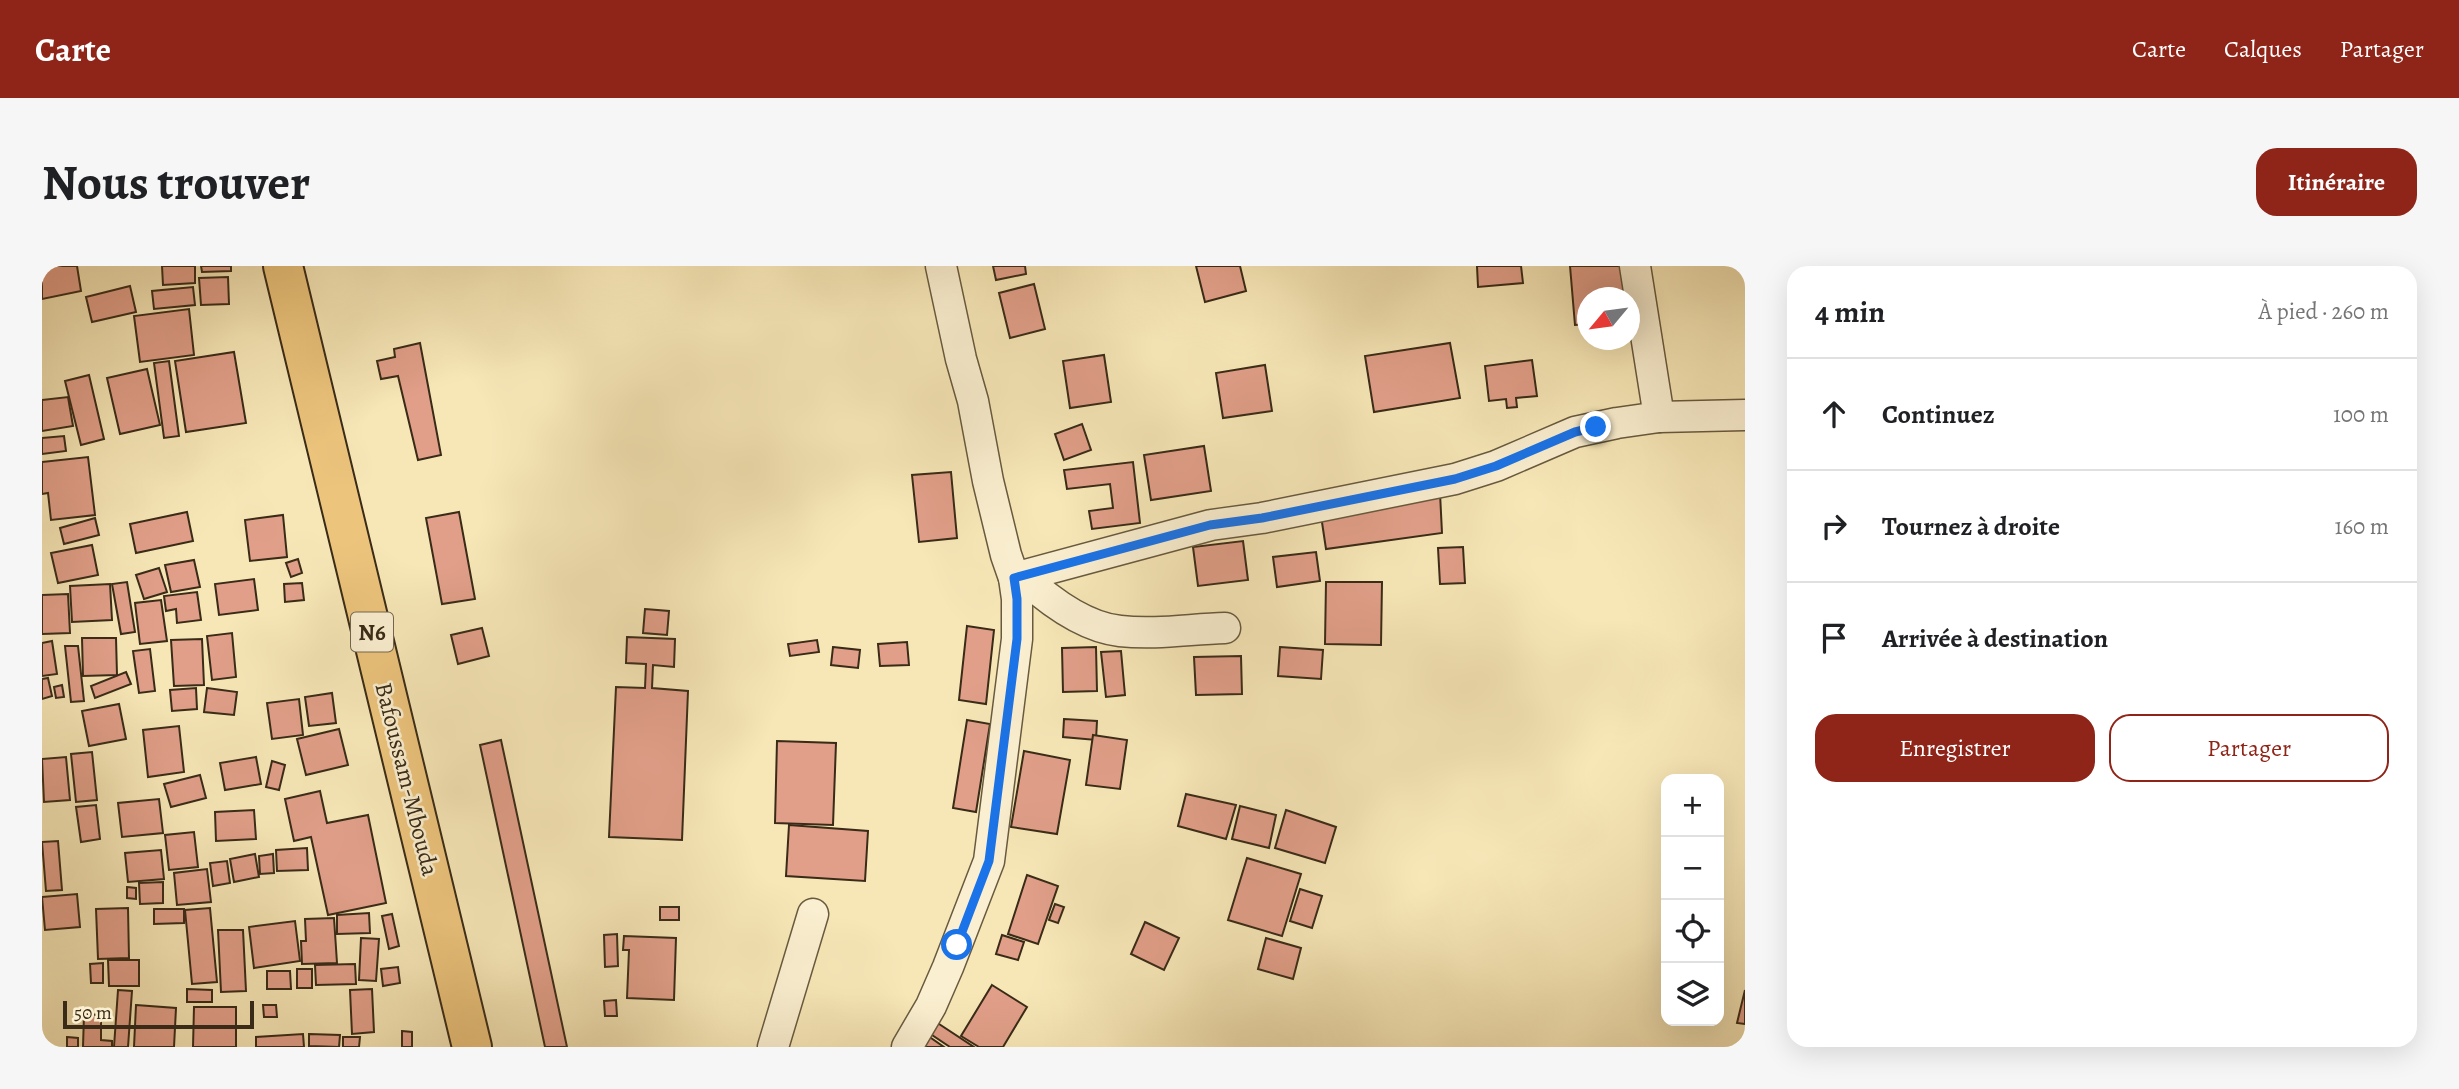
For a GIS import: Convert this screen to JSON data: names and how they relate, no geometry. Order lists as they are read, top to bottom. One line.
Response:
{"streets":{"highway":["N6","Bafoussam-Mbouda"]},"scale_bar":"50 m","north":"bottom left","page":{"header":"Carte","nav":["Carte","Calques","Partager"],"buttons":["Itinéraire",["Enregistrer","Partager"]],"title":"Nous trouver","heading":["4 min","À pied · 260 m"],"list":[["Continuez","100 m"],["Tournez à droite","160 m"],"Arrivée à destination"],"map_buttons":["+","−"],"scale":"50 m"}}
